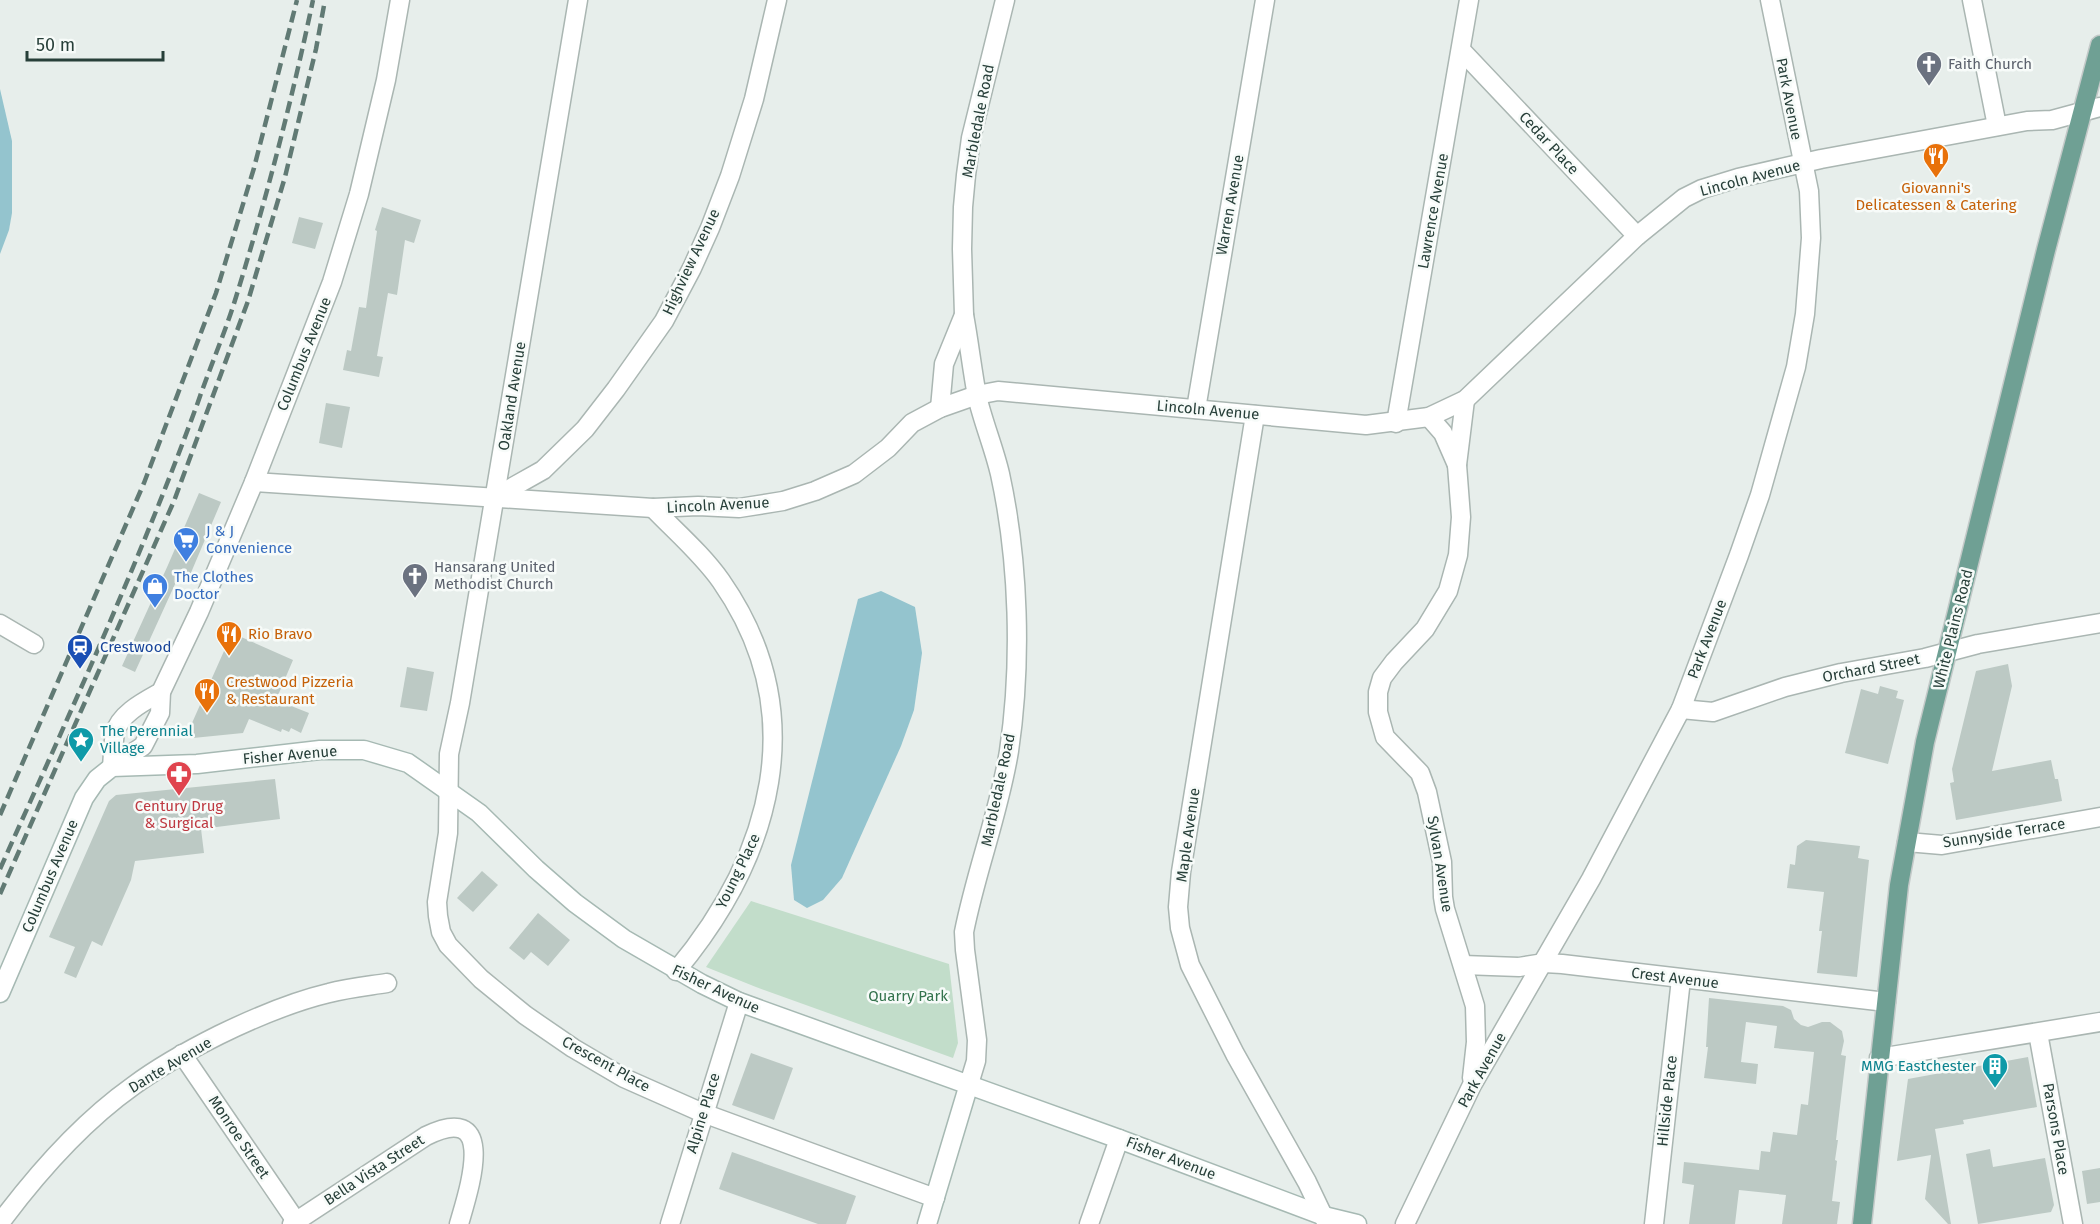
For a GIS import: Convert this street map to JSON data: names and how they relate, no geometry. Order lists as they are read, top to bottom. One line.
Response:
{"streets":{"main road":["White Plains Road"],"street":["Park Avenue","Marbledale Road","Cedar Place","Lincoln Avenue","Warren Avenue","Lawrence Avenue","Highview Avenue","Columbus Avenue","Oakland Avenue","Orchard Street","Fisher Avenue","Sunnyside Terrace","Maple Avenue","Sylvan Avenue","Young Place","Crest Avenue","Crescent Place","Dante Avenue","Hillside Place","Alpine Place","Parsons Place","Monroe Street","Bella Vista Street"]},"crossings":[["Park Avenue","Lincoln Avenue"],["Park Avenue","Orchard Street"],["Park Avenue","Sylvan Avenue"],["Park Avenue","Crest Avenue"],["Marbledale Road","Lincoln Avenue"],["Marbledale Road","Fisher Avenue"],["Marbledale Road","Crescent Place"],["Cedar Place","Lincoln Avenue"],["Cedar Place","Lawrence Avenue"],["Lincoln Avenue","Warren Avenue"],["Lincoln Avenue","Lawrence Avenue"],["Lincoln Avenue","Highview Avenue"],["Lincoln Avenue","Columbus Avenue"],["Lincoln Avenue","Oakland Avenue"],["Lincoln Avenue","White Plains Road"],["Lincoln Avenue","Maple Avenue"],["Lincoln Avenue","Sylvan Avenue"],["Lincoln Avenue","Young Place"],["Highview Avenue","Oakland Avenue"],["Columbus Avenue","Fisher Avenue"],["Oakland Avenue","Fisher Avenue"],["Oakland Avenue","Crescent Place"],["White Plains Road","Orchard Street"],["White Plains Road","Sunnyside Terrace"],["White Plains Road","Crest Avenue"],["Fisher Avenue","Maple Avenue"],["Fisher Avenue","Young Place"],["Fisher Avenue","Crescent Place"],["Fisher Avenue","Alpine Place"],["Sylvan Avenue","Crest Avenue"],["Crest Avenue","Hillside Place"],["Crescent Place","Alpine Place"],["Dante Avenue","Monroe Street"],["Monroe Street","Bella Vista Street"]],"parks":["Quarry Park"],"places":{"church":["Faith Church","Hansarang United Methodist Church"],"restaurant":["Giovanni's Delicatessen & Catering","Rio Bravo","Crestwood Pizzeria & Restaurant"],"supermarket":["J & J Convenience"],"shop":["The Clothes Doctor"],"station":["Crestwood"],"place":["The Perennial Village"],"pharmacy":["Century Drug & Surgical"],"building":["MMG Eastchester"]},"scale_bar":"50 m"}
